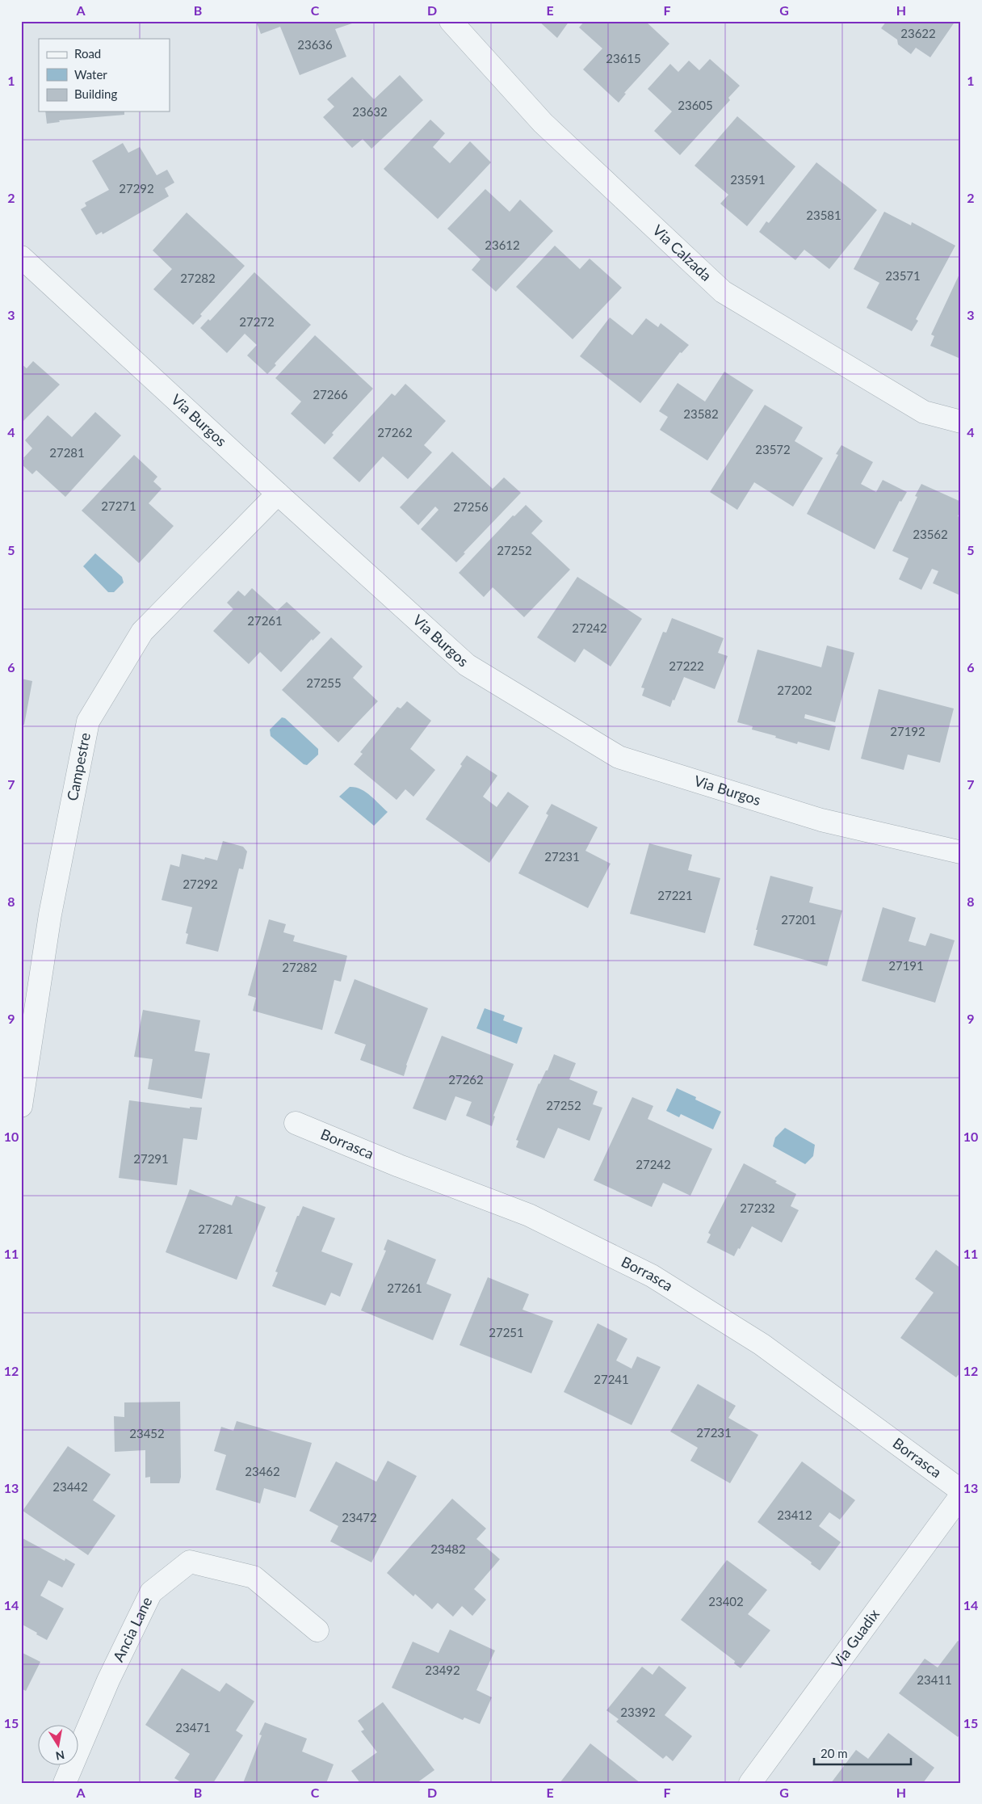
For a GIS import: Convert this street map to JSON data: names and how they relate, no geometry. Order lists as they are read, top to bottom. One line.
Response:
{"streets":{"street":["Via Calzada","Via Burgos","Campestre","Borrasca","Ancia Lane","Via Guadix"]},"crossings":[["Via Burgos","Campestre"]],"house_numbers":["23622","23636","23615","23605","23632","23591","27292","23581","23612","23571","27282","27272","27266","23582","27262","23572","27281","27271","27256","23562","27252","27261","27242","27222","27255","27202","27192","27231","27292","27221","27201","27191","27282","27262","27252","27291","27242","27232","27281","27261","27251","27241","27231","23452","23462","23442","23412","23472","23482","23402","23492","23411","23392","23471"],"legend":["Road","Water","Building"],"scale_bar":"20 m","north":"bottom","grid":{"columns":["A","B","C","D","E","F","G","H"],"rows":["1","2","3","4","5","6","7","8","9","10","11","12","13","14","15"]}}
